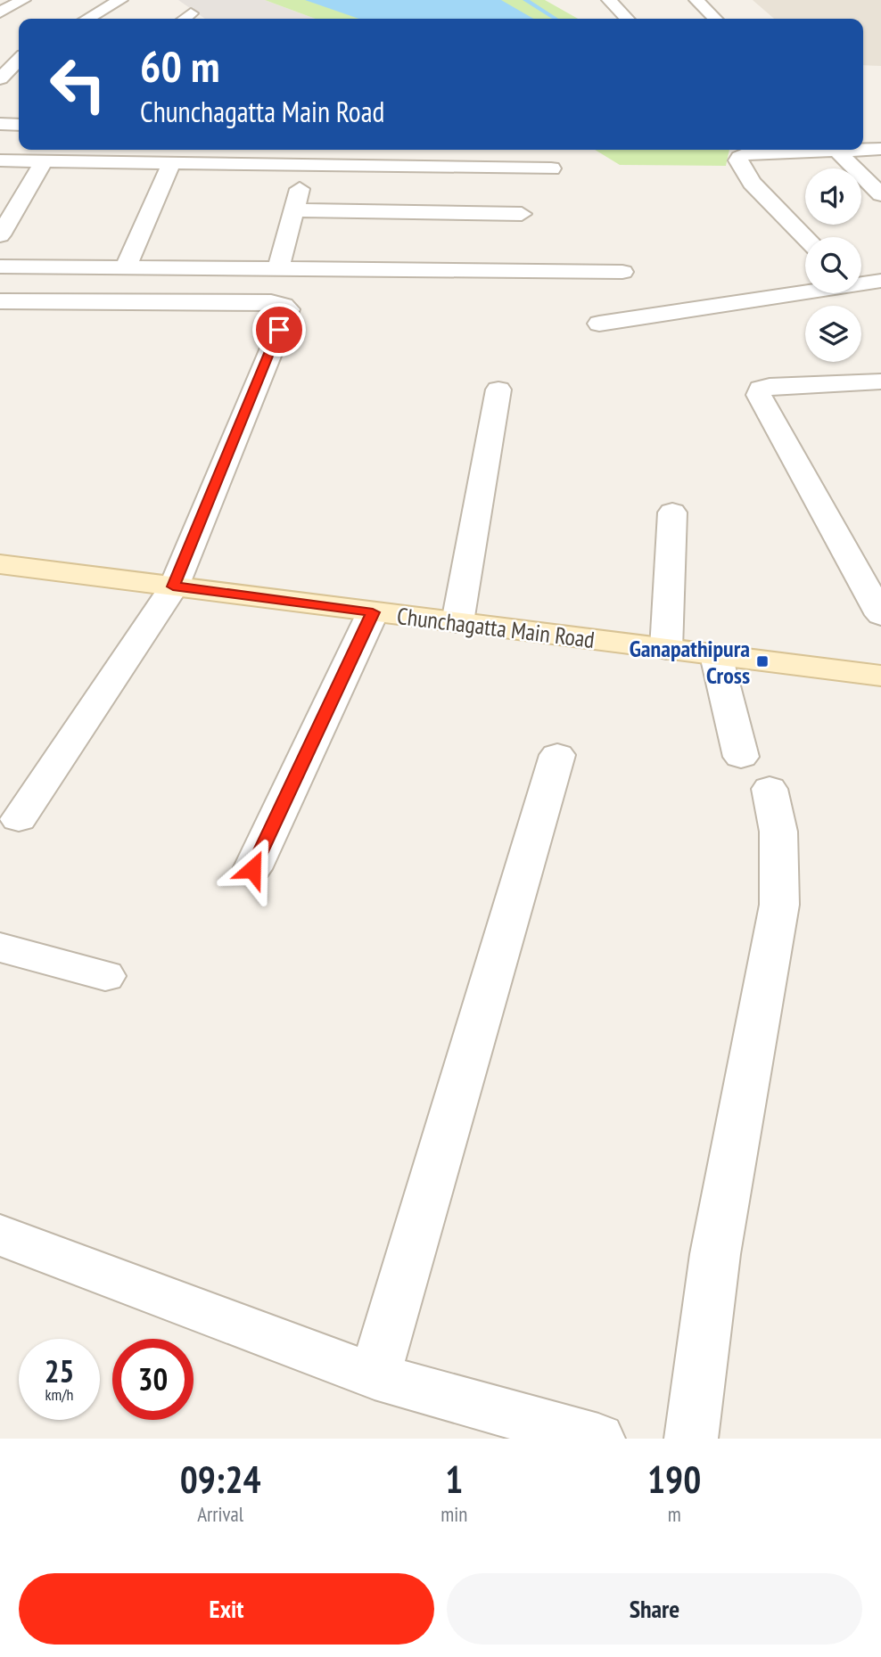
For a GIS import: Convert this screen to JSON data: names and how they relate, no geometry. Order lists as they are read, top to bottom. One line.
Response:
{"streets":{"street":["Chunchagatta Main Road"]},"places":{"transit":["Ganapathipura Cross"]},"page":{"turn":["60 m","Chunchagatta Main Road"],"speed":"25 km/h","limit":"30","eta":["09:24","Arrival","1","min","190","m"],"buttons":["Exit","Share"]}}
